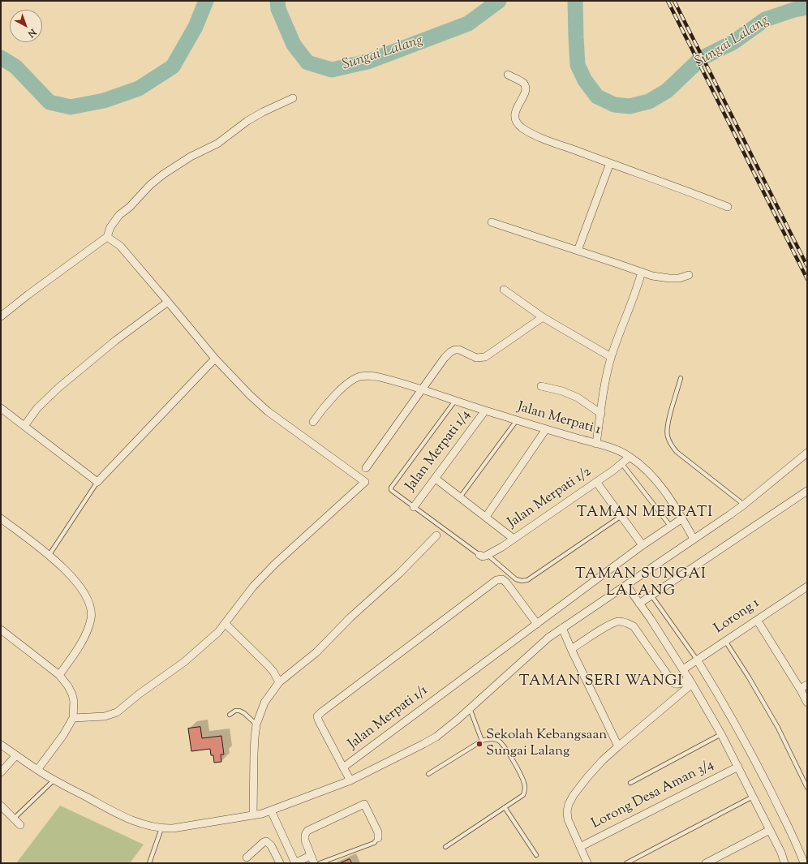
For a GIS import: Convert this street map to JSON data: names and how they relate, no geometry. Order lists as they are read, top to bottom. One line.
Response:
{"streets":{"street":["Jalan Merpati 1","Jalan Merpati 1/4","Jalan Merpati 1/2","Lorong 1","Jalan Merpati 1/1","Lorong Desa Aman 3/4"]},"crossings":[["Jalan Merpati 1","Jalan Merpati 1/4"],["Jalan Merpati 1","Jalan Merpati 1/2"],["Jalan Merpati 1","Jalan Merpati 1/1"]],"districts":["TAMAN MERPATI","TAMAN SUNGAI LALANG","TAMAN SERI WANGI"],"water":["Sungai Lalang"],"places":["Sekolah Kebangsaan Sungai Lalang"],"north":"bottom right"}
